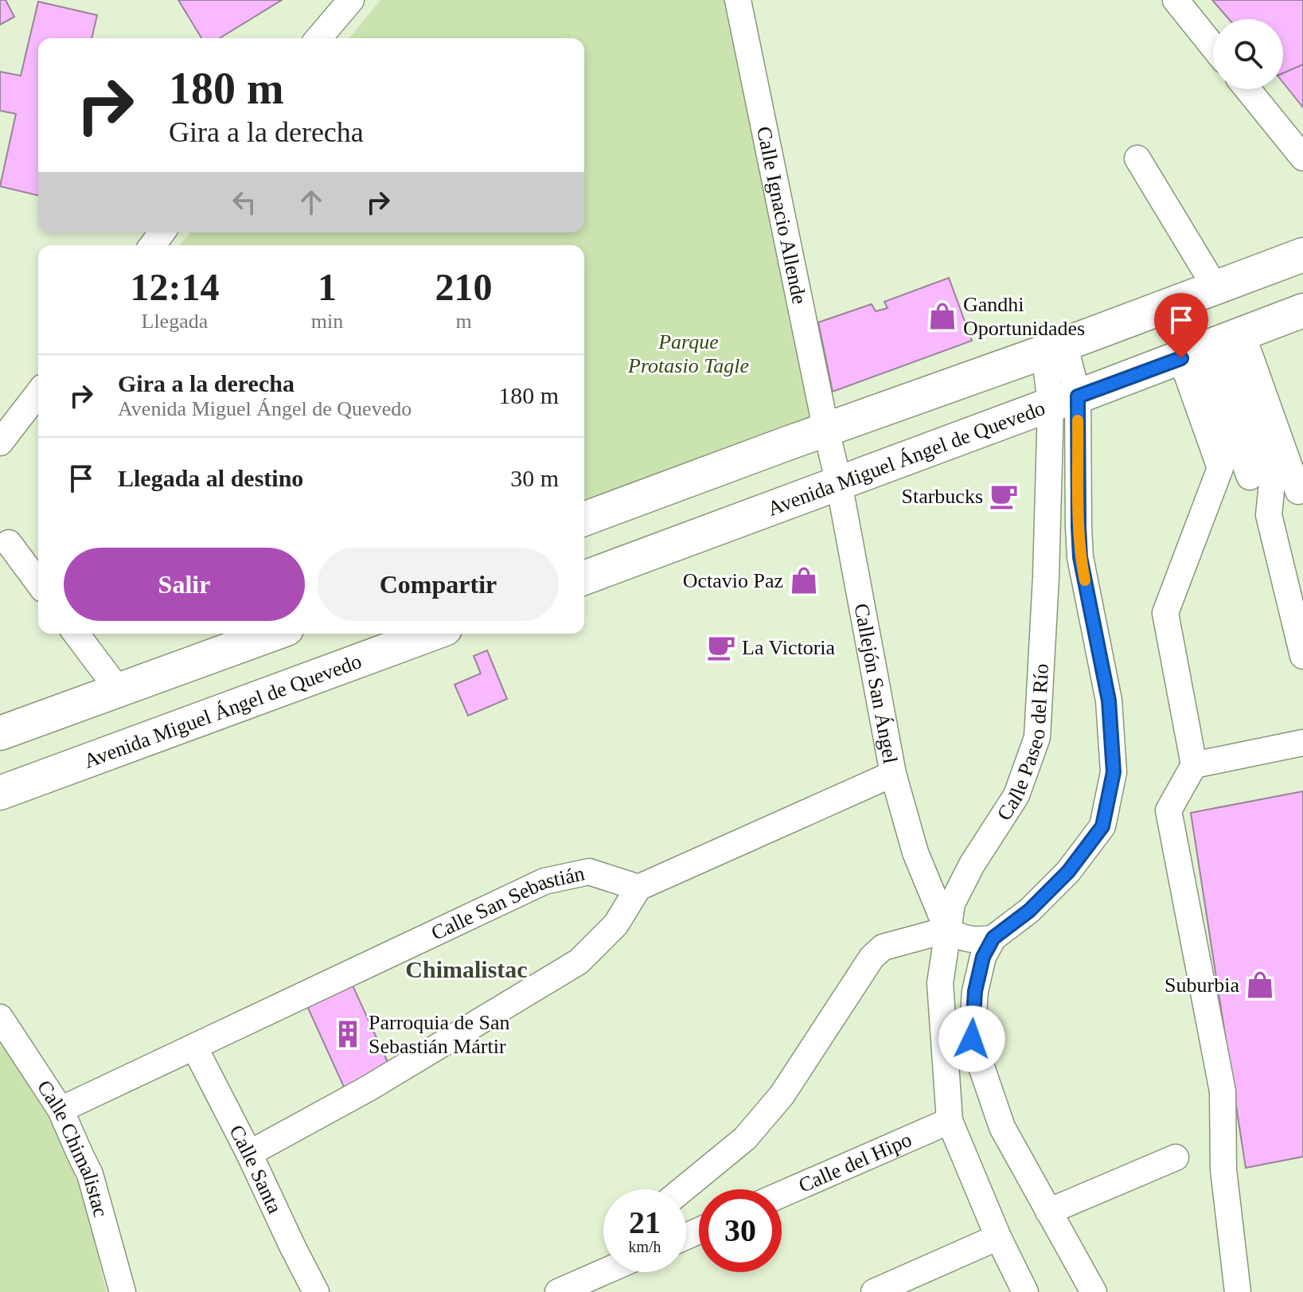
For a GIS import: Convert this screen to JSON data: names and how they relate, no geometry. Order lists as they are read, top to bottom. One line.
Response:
{"streets":{"main road":["Avenida Miguel Ángel de Quevedo"],"street":["Calle Ignacio Allende","Callejón San Ángel","Calle Paseo del Río","Calle San Sebastián","Calle Chimalistac","Calle del Hipo","Calle Santa"]},"crossings":[["Calle Ignacio Allende","Callejón San Ángel"],["Avenida Miguel Ángel de Quevedo","Callejón San Ángel"],["Avenida Miguel Ángel de Quevedo","Calle Paseo del Río"],["Callejón San Ángel","Calle Paseo del Río"],["Calle Paseo del Río","Calle del Hipo"],["Calle San Sebastián","Calle Chimalistac"],["Calle San Sebastián","Calle Santa"]],"districts":["Chimalistac"],"parks":["Parque Protasio Tagle"],"places":{"shop":["Gandhi Oportunidades","Octavio Paz","Suburbia"],"cafe":["Starbucks","La Victoria"],"building":["Parroquia de San Sebastián Mártir"]},"page":{"turn":["180 m","Gira a la derecha"],"eta":["12:14","Llegada","1","min","210","m"],"list":[{"name":"Gira a la derecha","note":"Avenida Miguel Ángel de Quevedo","value":"180 m"},{"name":"Llegada al destino","value":"30 m"}],"buttons":["Salir","Compartir"],"speed":"21 km/h","limit":"30"}}
